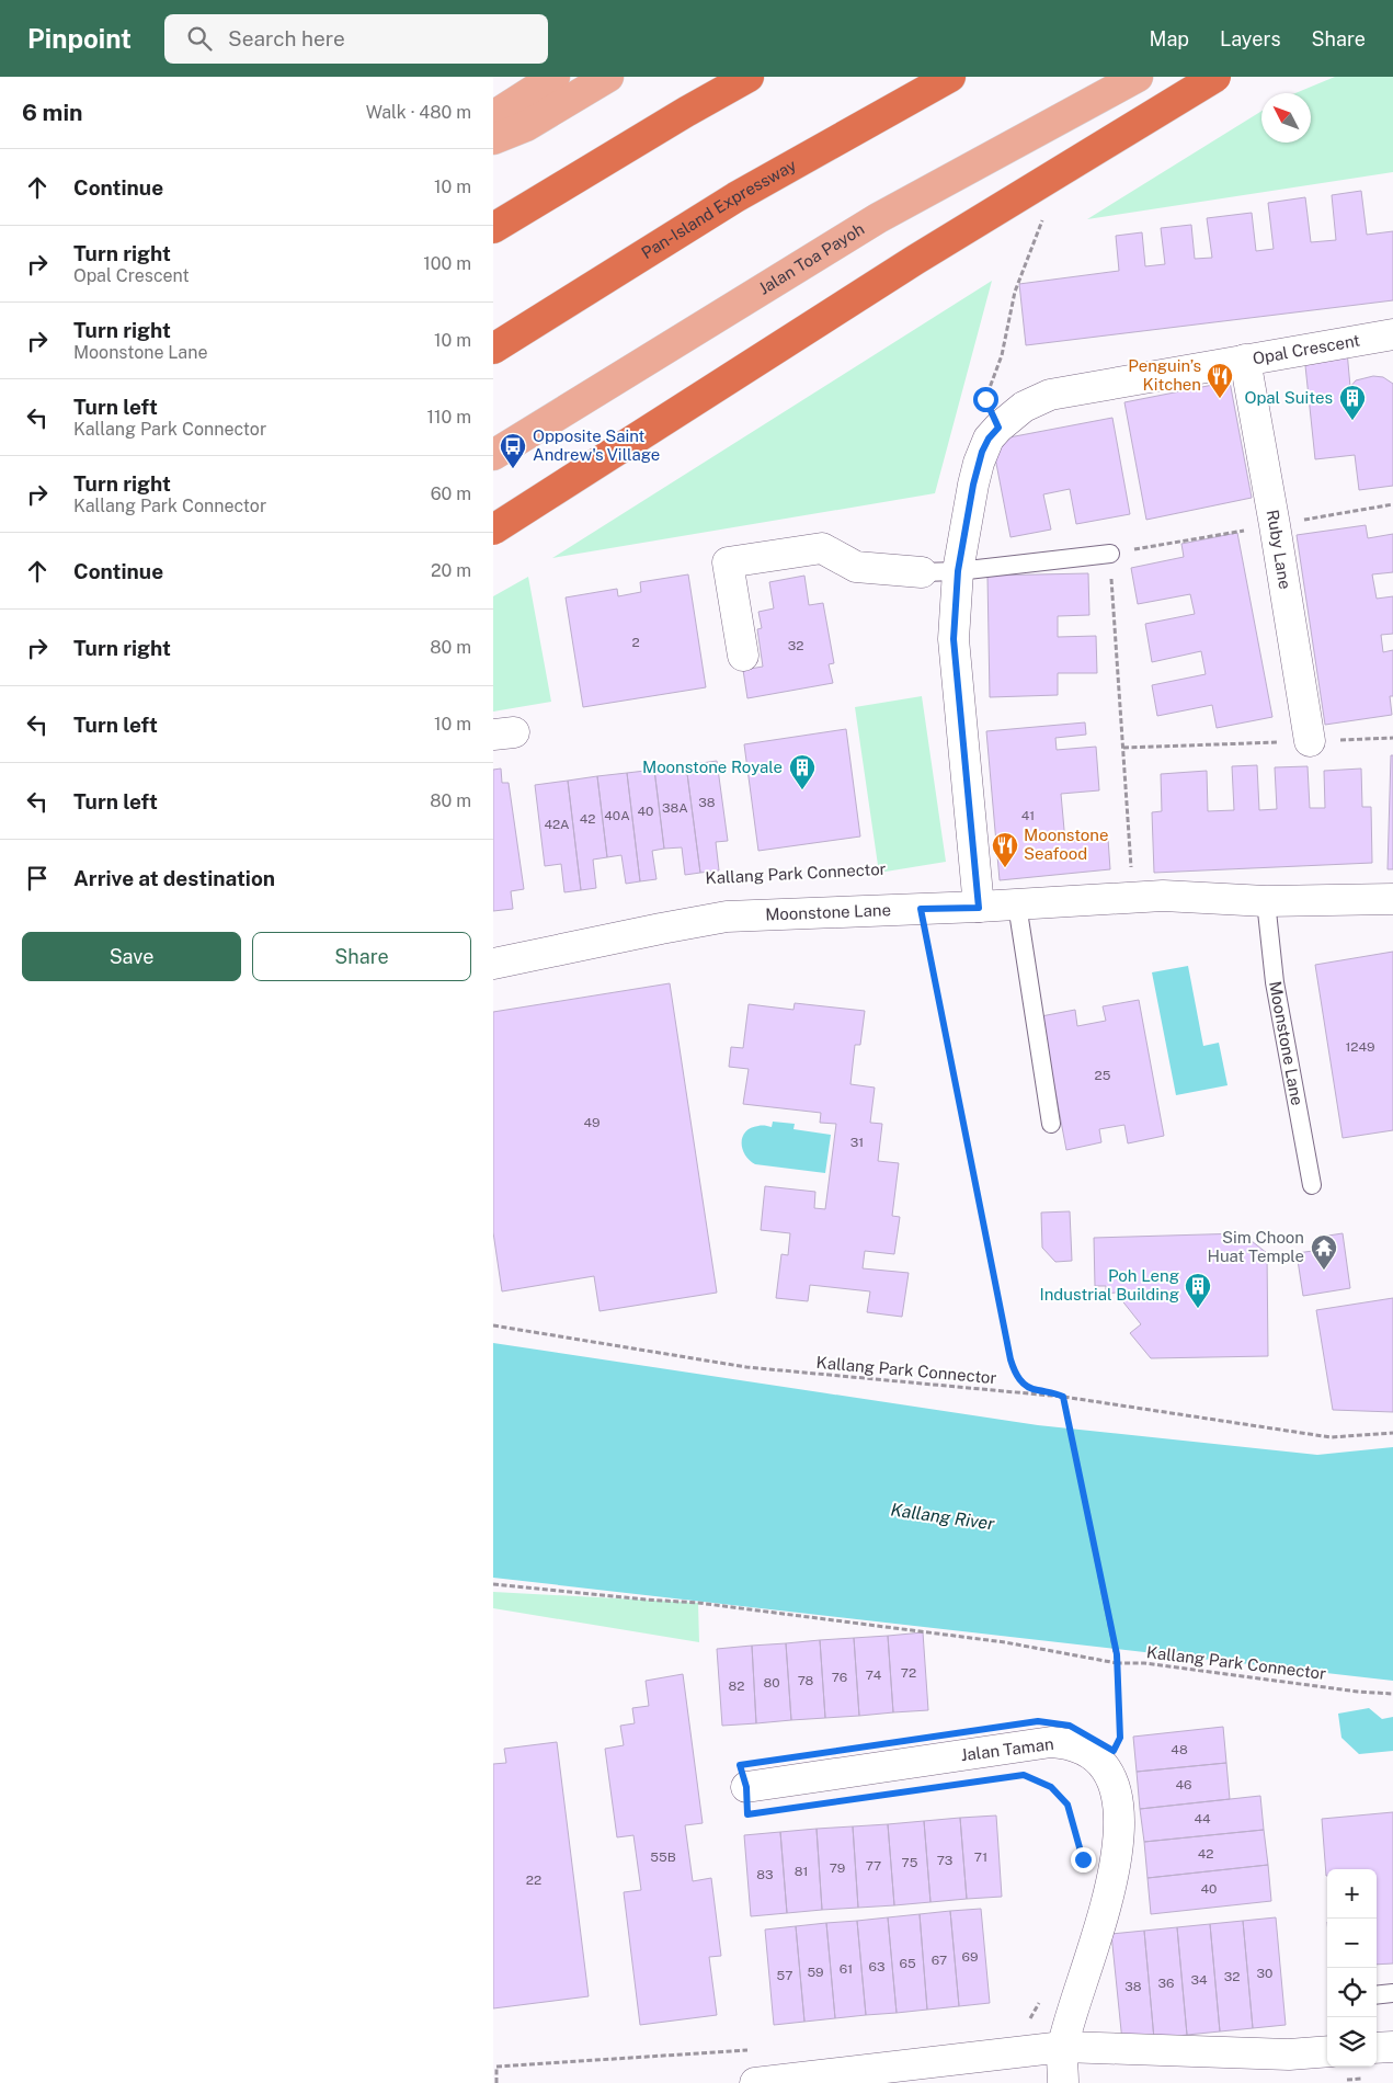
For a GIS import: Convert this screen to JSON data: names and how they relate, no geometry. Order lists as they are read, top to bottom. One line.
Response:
{"streets":{"highway":["Pan-Island Expressway"],"main road":["Jalan Toa Payoh"],"street":["Opal Crescent","Ruby Lane","Moonstone Lane","Jalan Taman"],"path":["Kallang Park Connector"]},"crossings":[["Opal Crescent","Ruby Lane"],["Opal Crescent","Moonstone Lane"],["Kallang Park Connector","Moonstone Lane"]],"water":["Kallang River"],"places":{"restaurant":["Penguin’s Kitchen","Moonstone Seafood"],"building":["Opal Suites","Moonstone Royale","Poh Leng Industrial Building"],"bus stop":["Opposite Saint Andrew's Village"],"temple":["Sim Choon Huat Temple"]},"house_numbers":["2","32","38","38A","40","40A","41","42","42A","1249","25","49","31","72","74","76","78","80","82","48","46","44","42","55B","71","73","75","77","79","81","83","22","40","69","67","65","63","61","59","30","57","32","34","36","38"],"north":"top left","page":{"header":"Pinpoint","search":"Search here","nav":["Map","Layers","Share"],"heading":["6 min","Walk · 480 m"],"list":[["Continue","10 m"],["Turn right","Opal Crescent","100 m"],["Turn right","Moonstone Lane","10 m"],["Turn left","Kallang Park Connector","110 m"],["Turn right","Kallang Park Connector","60 m"],["Continue","20 m"],["Turn right","80 m"],["Turn left","10 m"],["Turn left","80 m"],"Arrive at destination"],"buttons":["Save","Share"],"map_buttons":["+","−"]}}
